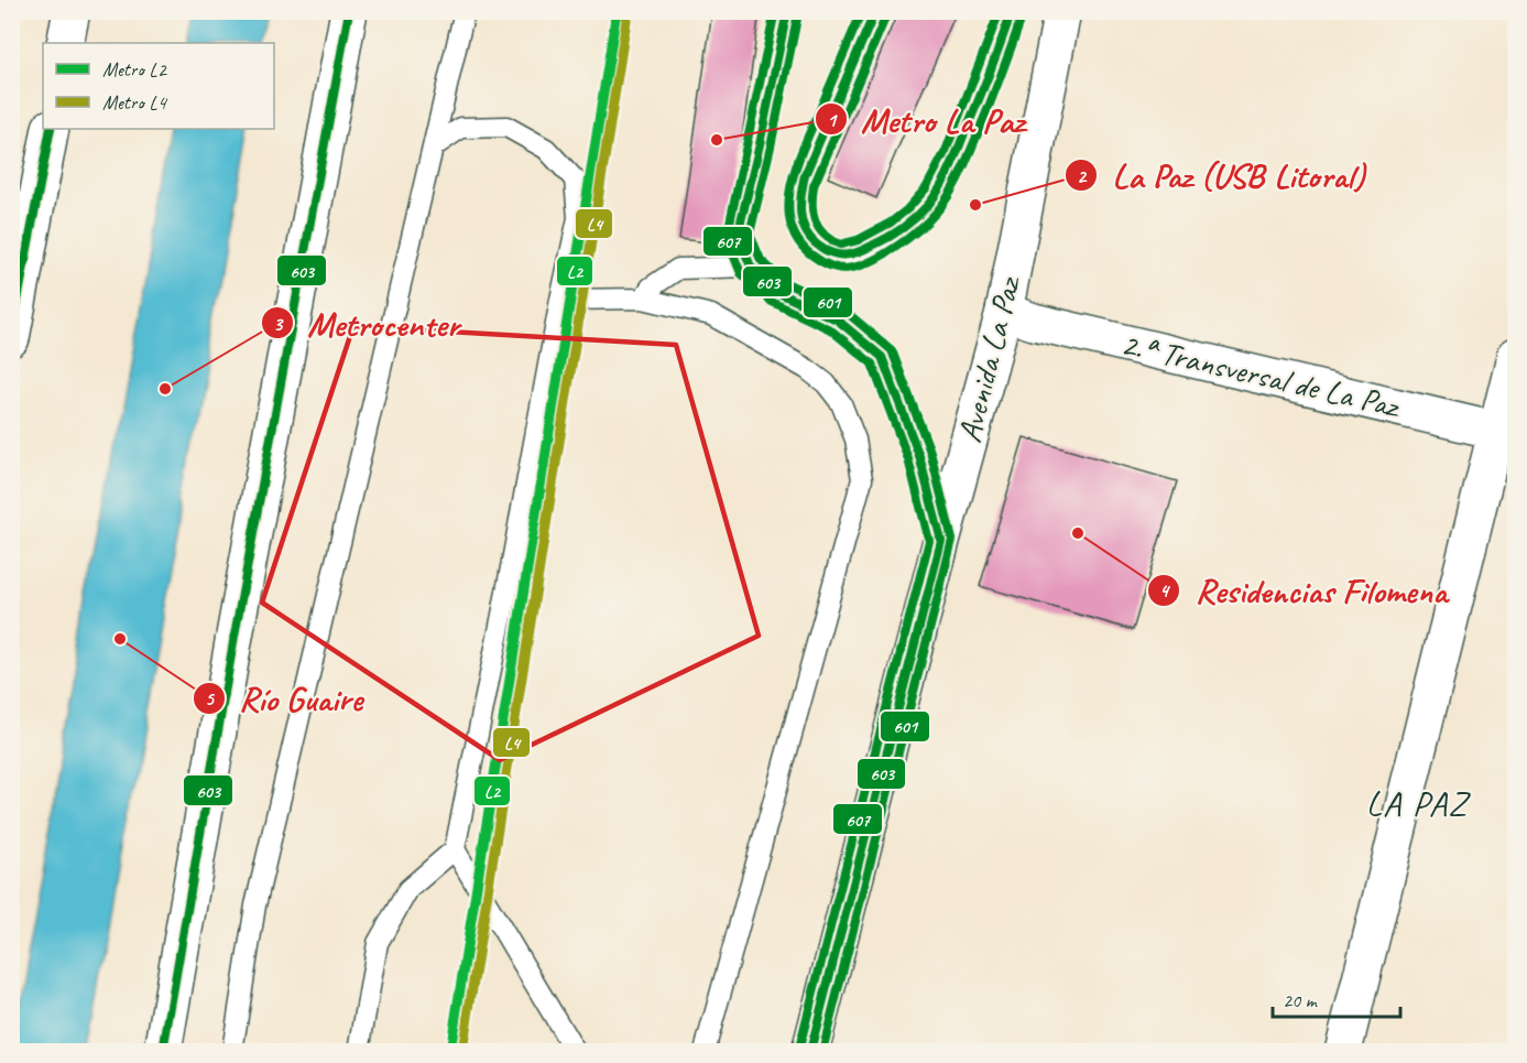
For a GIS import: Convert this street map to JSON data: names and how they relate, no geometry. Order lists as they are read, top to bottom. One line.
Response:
{"streets":{"main road":["Avenida La Paz","2.ª Transversal de La Paz"]},"crossings":[["Avenida La Paz","2.ª Transversal de La Paz"]],"districts":["LA PAZ"],"places":["Metro La Paz","La Paz (USB Litoral)","Metrocenter","Residencias Filomena","Río Guaire"],"lines":["metro line L2","transit line 603","transit line 607","transit line 601","metro line L4"],"legend":["Metro L2","Metro L4"],"scale_bar":"20 m"}
